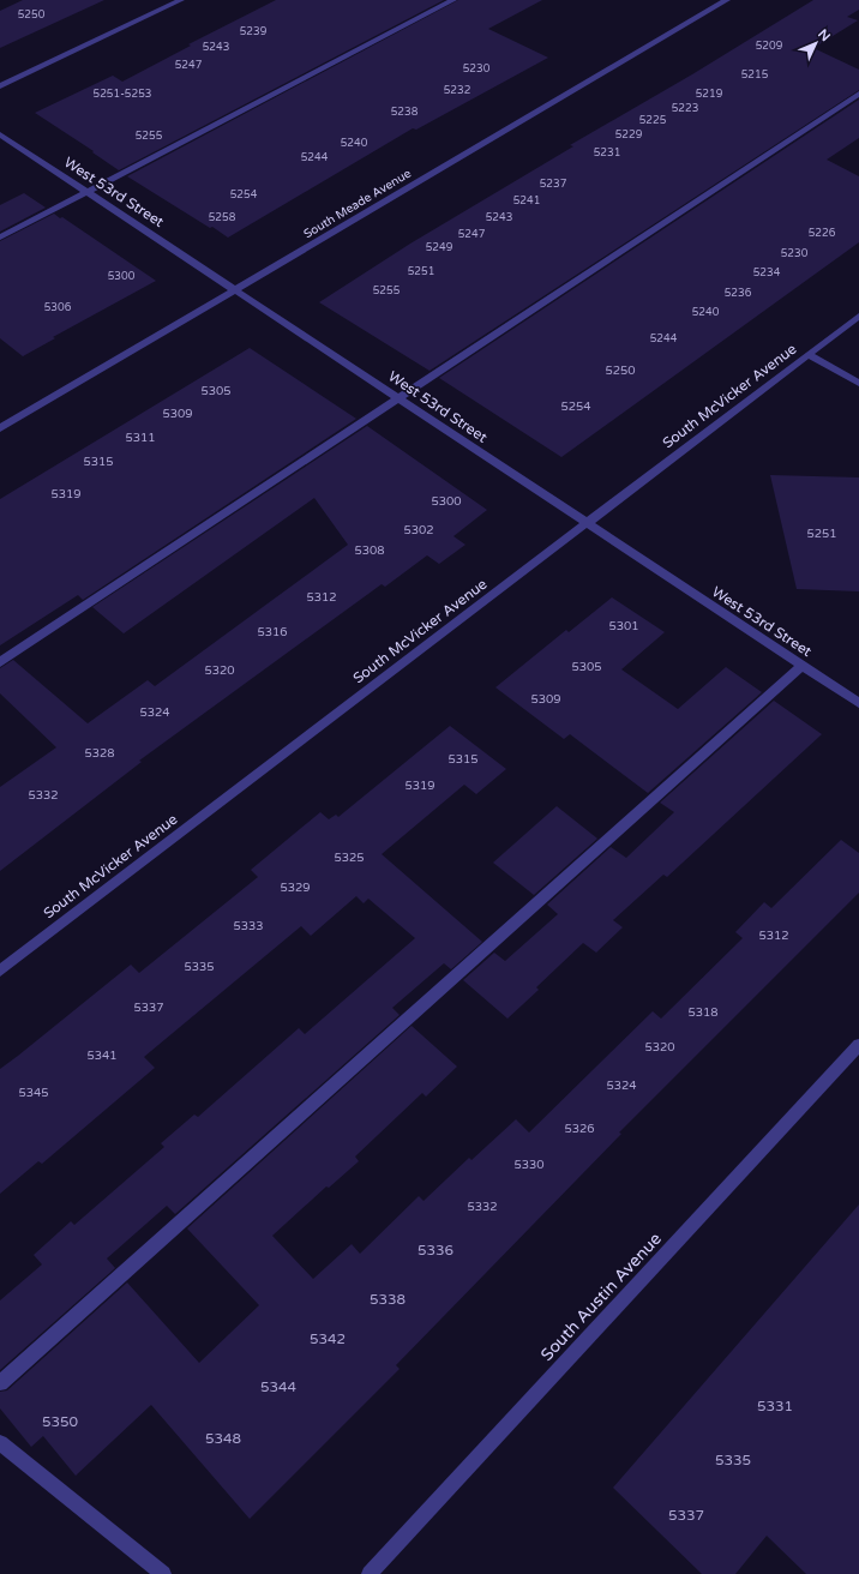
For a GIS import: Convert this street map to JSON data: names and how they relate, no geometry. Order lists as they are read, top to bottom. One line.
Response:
{"streets":{"street":["West 53rd Street","South Meade Avenue","South McVicker Avenue","South Austin Avenue"]},"crossings":[["West 53rd Street","South Meade Avenue"],["West 53rd Street","South McVicker Avenue"]],"house_numbers":["5250","5239","5209","5243","5247","5230","5215","5232","5251-5253","5219","5223","5238","5225","5229","5255","5240","5231","5244","5237","5254","5241","5258","5243","5226","5247","5249","5230","5251","5234","5300","5255","5236","5306","5240","5244","5250","5305","5254","5309","5311","5315","5319","5300","5302","5251","5308","5312","5301","5316","5305","5320","5309","5324","5328","5315","5319","5332","5325","5329","5333","5312","5335","5337","5318","5320","5341","5324","5345","5326","5330","5332","5336","5338","5342","5344","5331","5350","5348","5335","5337"],"north":"top right"}
